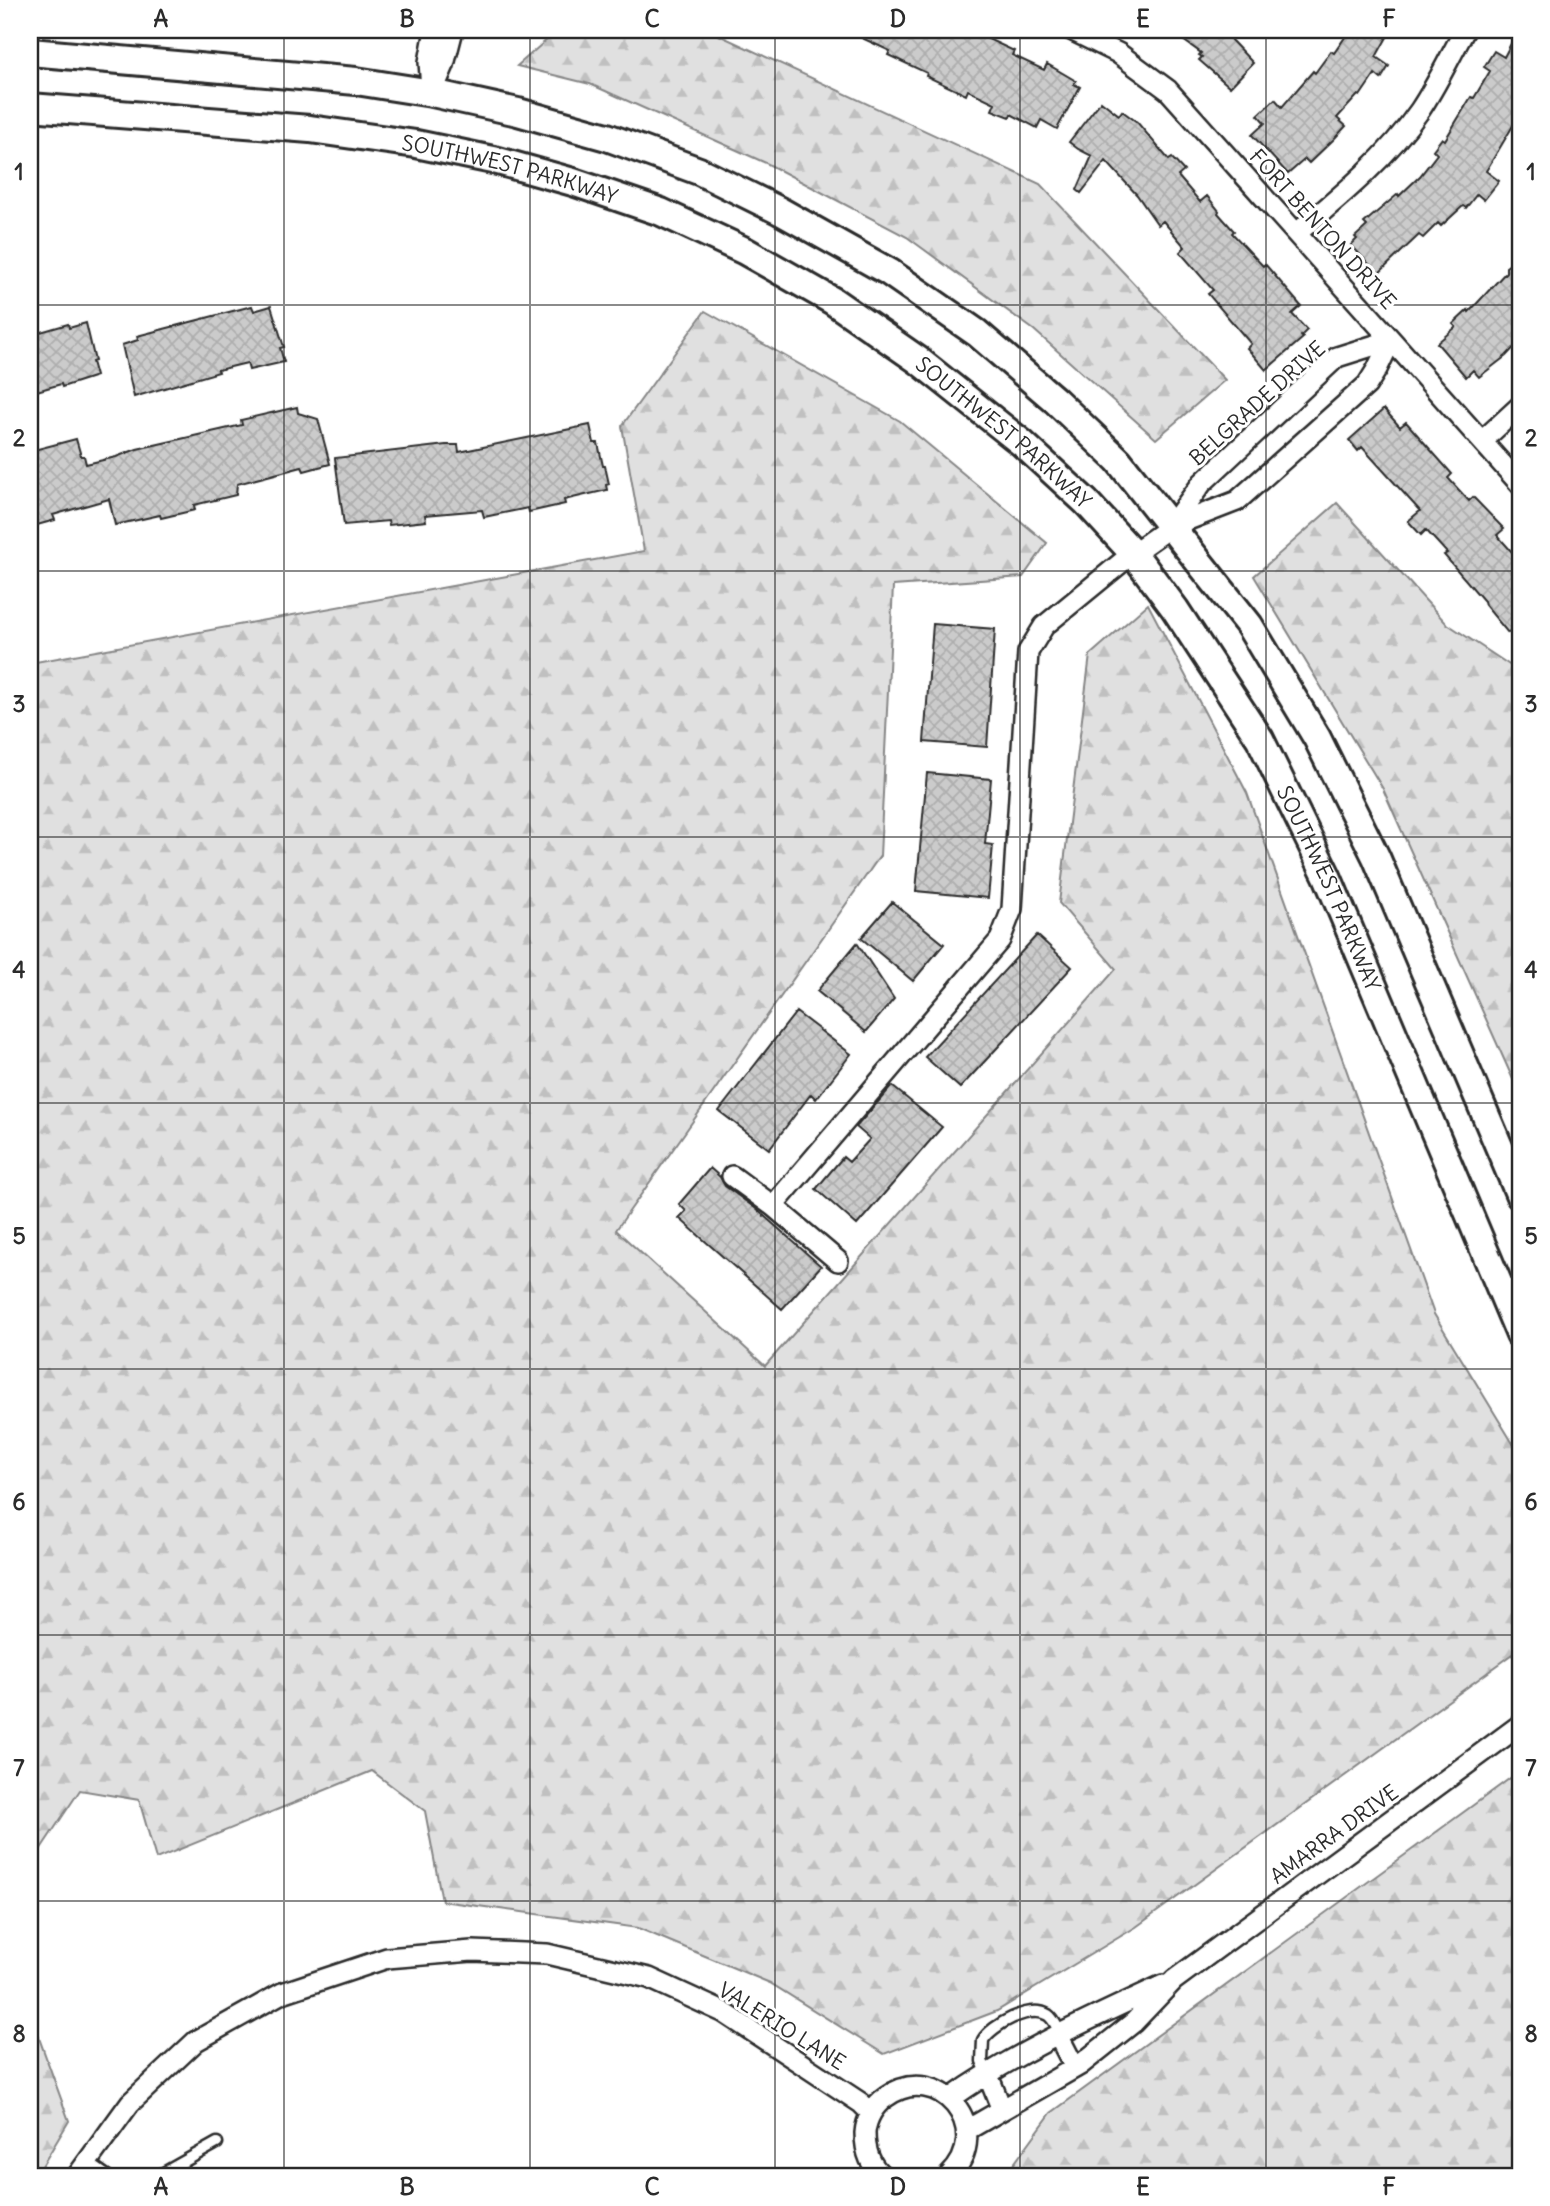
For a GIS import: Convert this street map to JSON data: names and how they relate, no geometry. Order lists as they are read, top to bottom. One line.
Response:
{"streets":{"main road":["SOUTHWEST PARKWAY"],"street":["FORT BENTON DRIVE","BELGRADE DRIVE","AMARRA DRIVE","VALERIO LANE"]},"crossings":[["SOUTHWEST PARKWAY","BELGRADE DRIVE"],["FORT BENTON DRIVE","BELGRADE DRIVE"]],"grid":{"columns":["A","B","C","D","E","F"],"rows":["1","2","3","4","5","6","7","8"]}}
